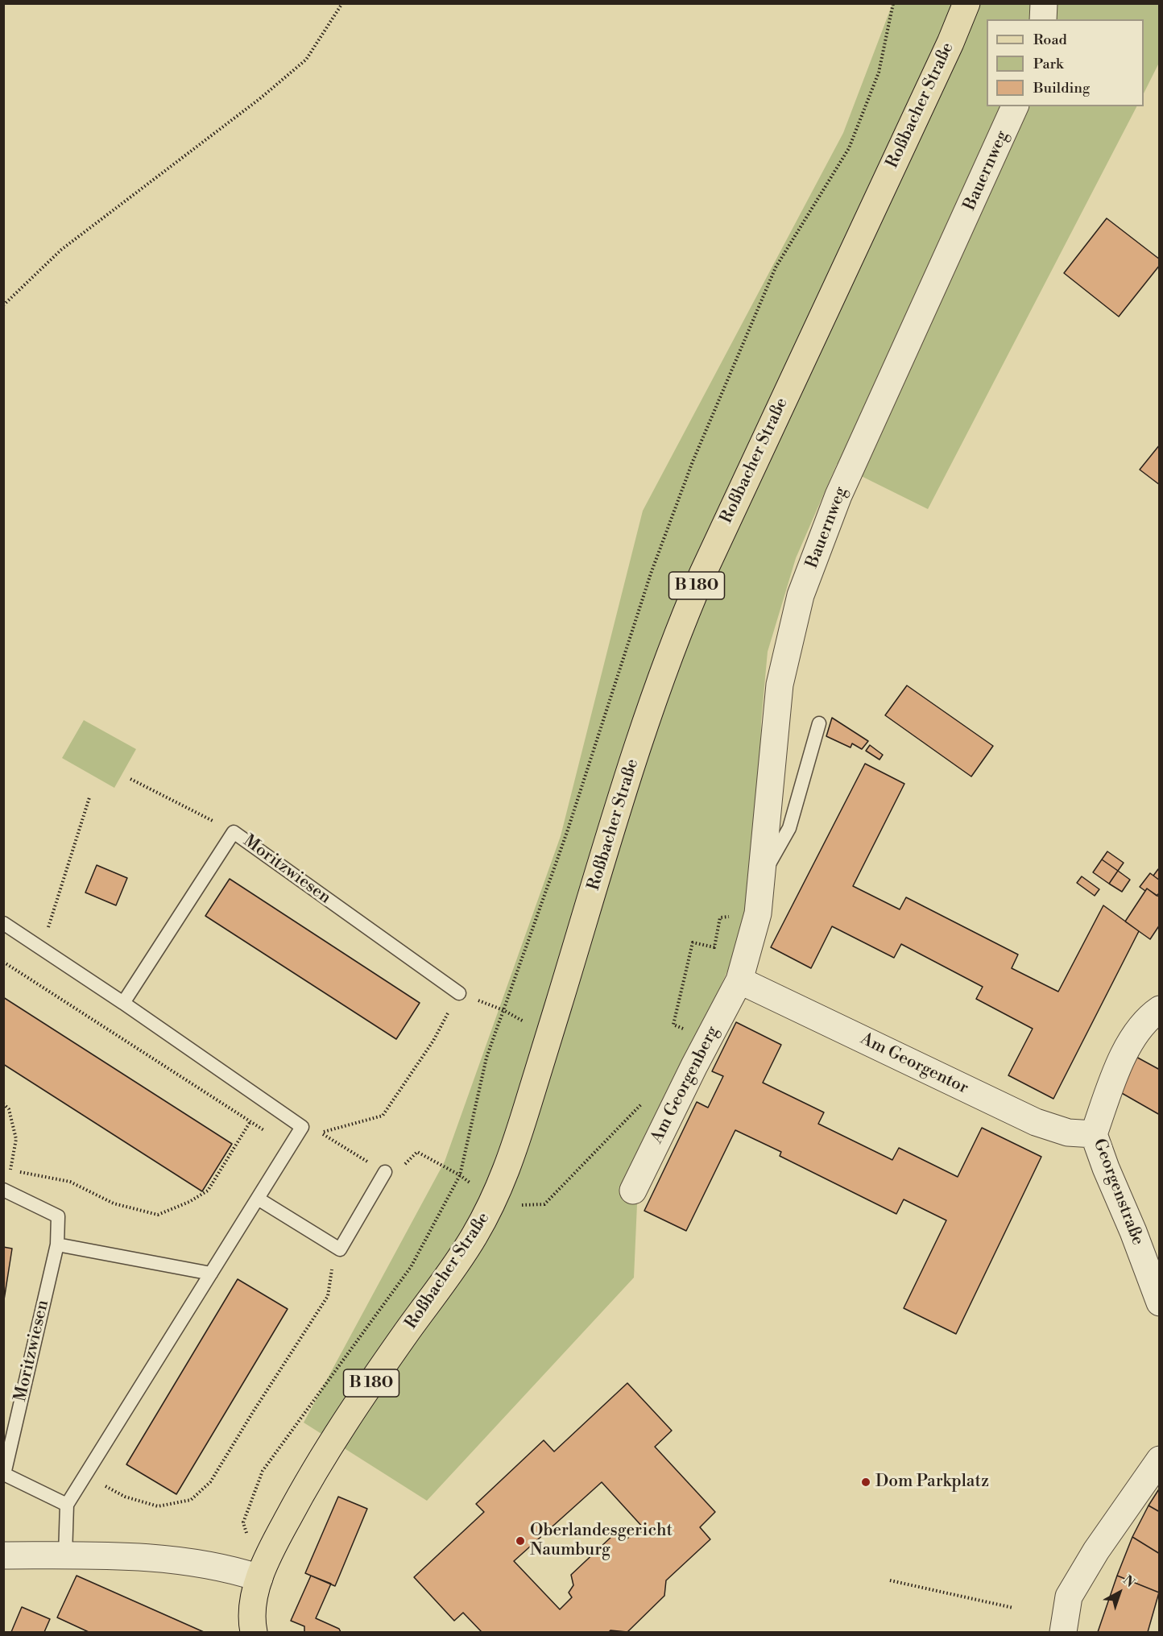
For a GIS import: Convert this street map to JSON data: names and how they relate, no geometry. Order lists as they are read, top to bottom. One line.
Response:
{"streets":{"main road":["Roßbacher Straße","B 180"],"street":["Bauernweg","Am Georgentor","Am Georgenberg","Georgenstraße"],"lane":["Moritzwiesen"]},"crossings":[["Bauernweg","Am Georgentor"],["Bauernweg","Am Georgenberg"],["Am Georgentor","Am Georgenberg"],["Am Georgentor","Georgenstraße"]],"places":["Dom Parkplatz","Oberlandesgericht Naumburg"],"legend":["Road","Park","Building"],"north":"top right"}
